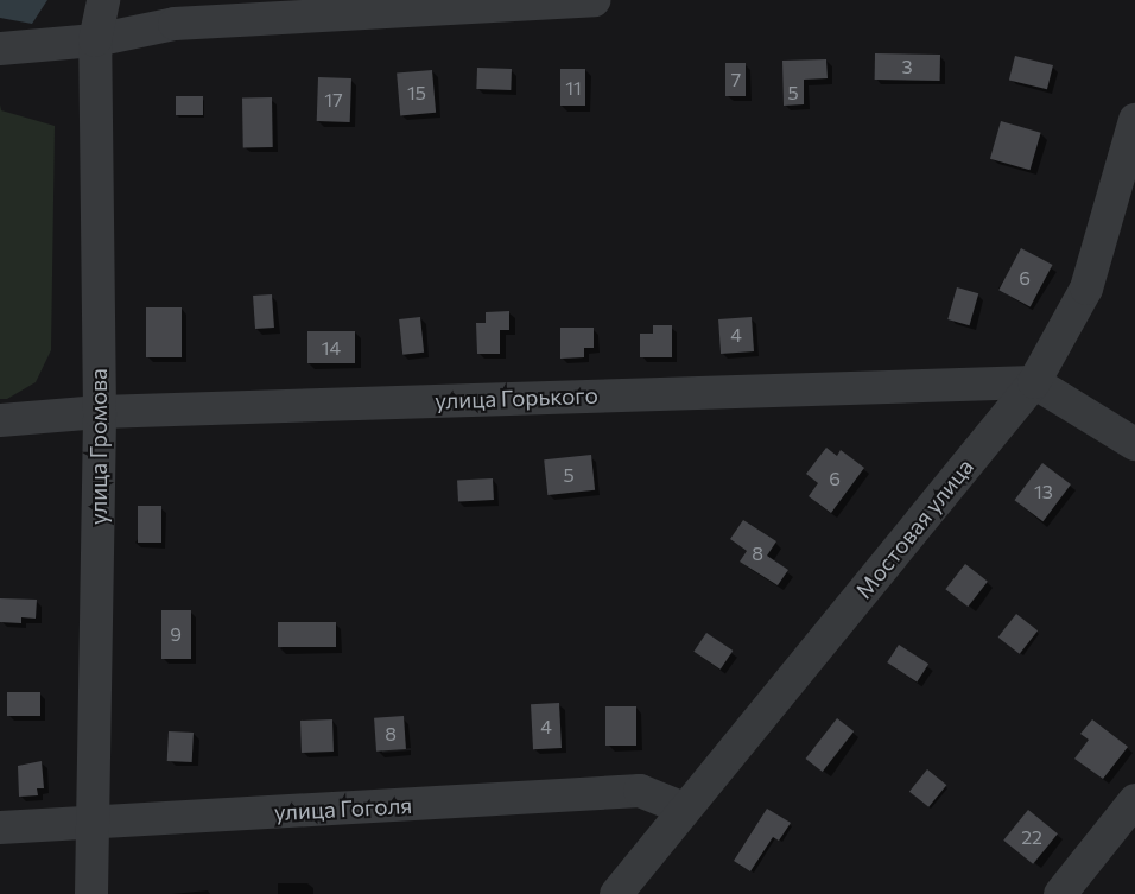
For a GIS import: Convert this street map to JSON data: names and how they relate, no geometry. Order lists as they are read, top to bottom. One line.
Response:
{"streets":{"street":["улица Горького","улица Громова","Мостовая улица","улица Гоголя"]},"crossings":[["улица Горького","улица Громова"],["улица Горького","Мостовая улица"],["улица Громова","улица Гоголя"],["Мостовая улица","улица Гоголя"]],"house_numbers":["3","7","11","15","5","17","6","4","14","5","6","13","8","9","4","8","22"]}
